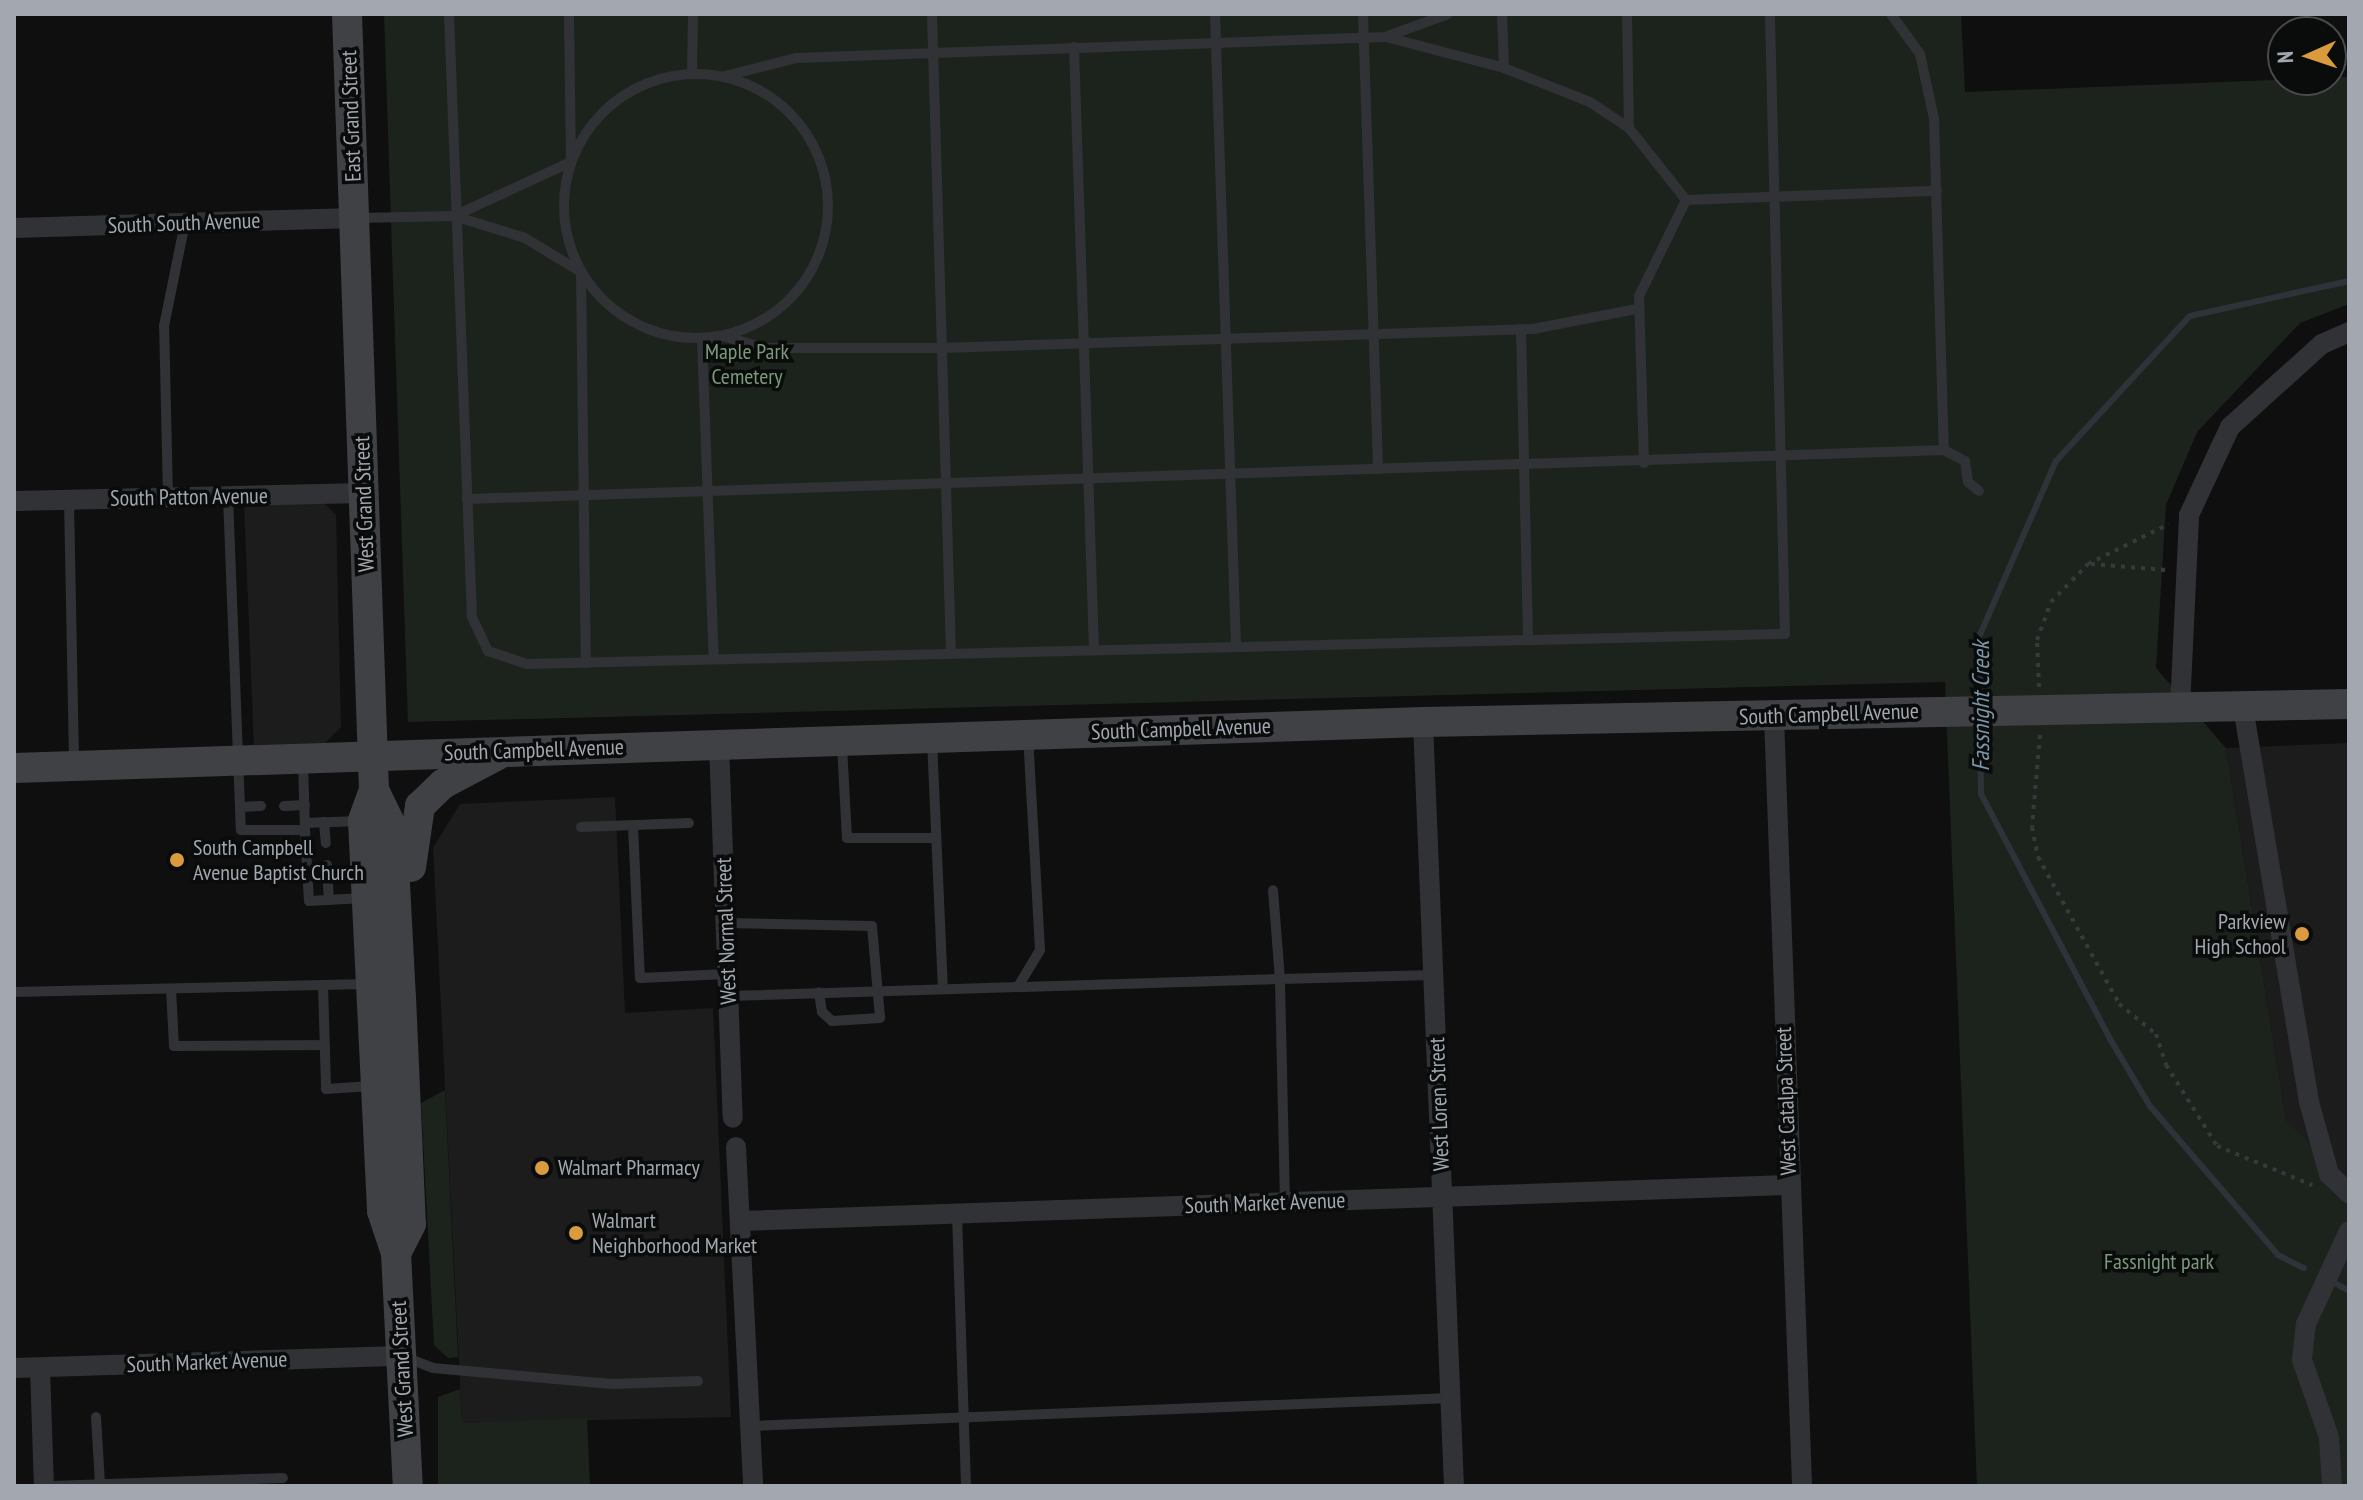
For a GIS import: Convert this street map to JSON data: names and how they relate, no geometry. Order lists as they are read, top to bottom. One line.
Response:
{"streets":{"main road":["East Grand Street","West Grand Street","South Campbell Avenue"],"street":["South South Avenue","South Patton Avenue","West Normal Street","West Catalpa Street","West Loren Street","South Market Avenue"]},"crossings":[["East Grand Street","South South Avenue"],["East Grand Street","West Grand Street"],["South South Avenue","West Grand Street"],["South Patton Avenue","West Grand Street"],["West Grand Street","South Campbell Avenue"],["West Grand Street","South Market Avenue"],["South Campbell Avenue","West Normal Street"],["South Campbell Avenue","West Catalpa Street"],["South Campbell Avenue","West Loren Street"],["West Catalpa Street","South Market Avenue"],["West Loren Street","South Market Avenue"]],"water":["Fassnight Creek"],"parks":["Maple Park Cemetery","Fassnight park"],"places":["South Campbell Avenue Baptist Church","Parkview High School","Walmart Pharmacy","Walmart Neighborhood Market"],"north":"left"}
